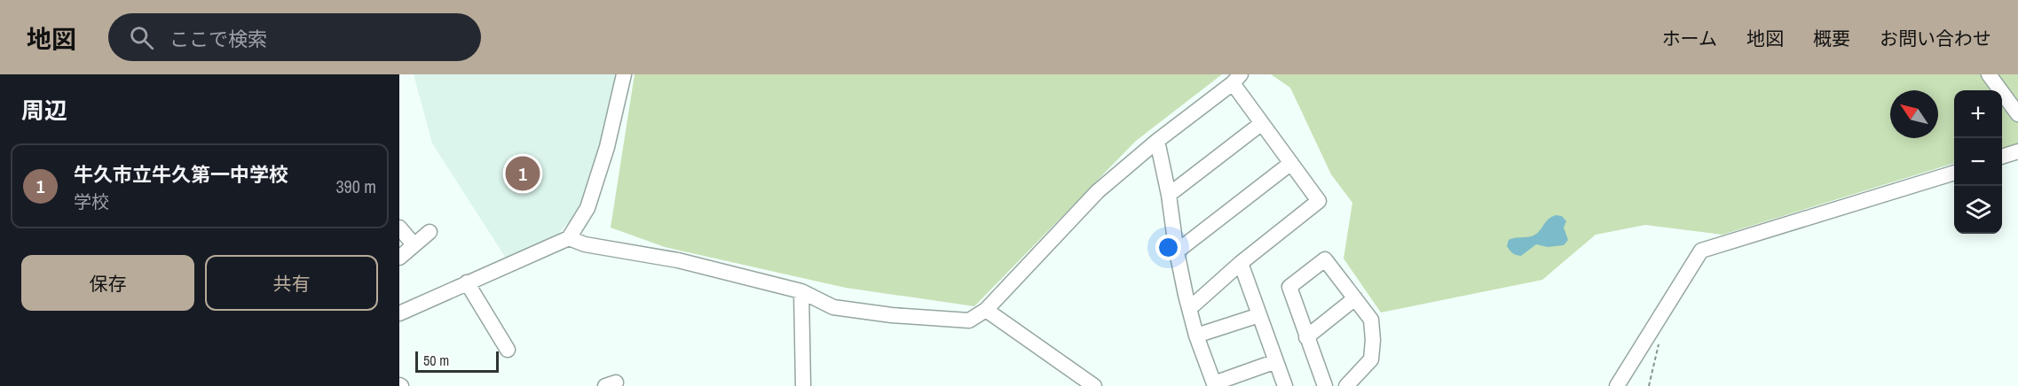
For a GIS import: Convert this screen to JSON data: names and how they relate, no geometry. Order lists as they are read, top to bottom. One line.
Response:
{"scale_bar":"50 m","north":"top left","page":{"header":"地図","search":"ここで検索","nav":["ホーム","地図","概要","お問い合わせ"],"heading":"周辺","map_buttons":["+","−"],"list":[{"mark":"1","name":"牛久市立牛久第一中学校","note":"学校","value":"390 m"}],"pins":"1","buttons":["保存","共有"],"scale":"50 m"}}
